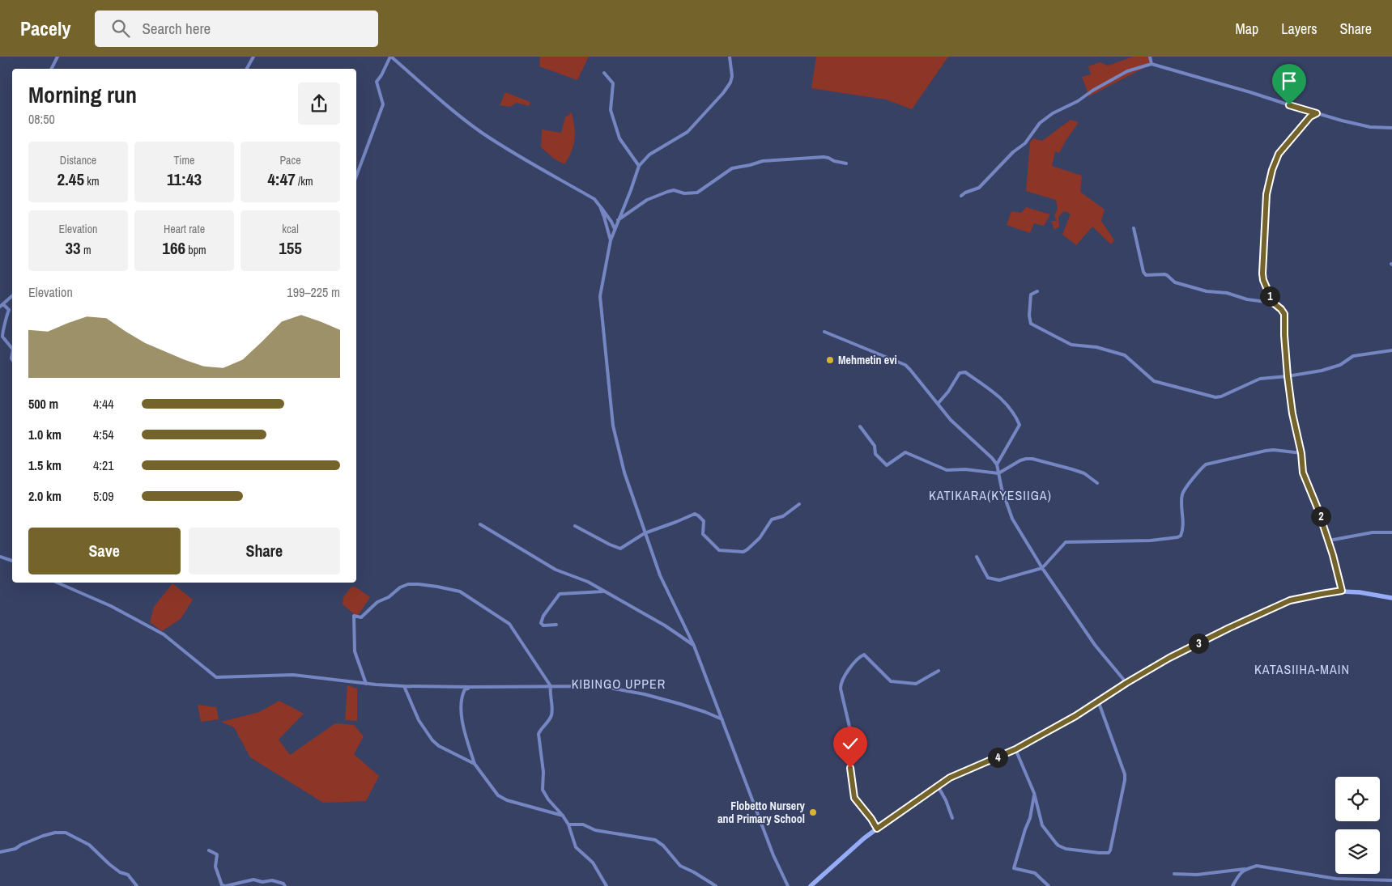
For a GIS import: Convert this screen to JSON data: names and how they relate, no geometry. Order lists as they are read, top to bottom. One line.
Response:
{"districts":["KATIKARA(KYESIIGA)","KATASIIHA-MAIN","KIBINGO UPPER"],"places":["Mehmetin evi","Flobetto Nursery and Primary School"],"page":{"header":"Pacely","search":"Search here","nav":["Map","Layers","Share"],"heading":["Morning run","08:50"],"stats":[["Distance","2.45 km"],["Time","11:43"],["Pace","4:47 /km"],["Elevation","33 m"],["Heart rate","166 bpm"],["kcal","155"]],"chart":["Elevation","199–225 m"],"pins":["1","2","3","4"],"list":[{"name":"500 m","note":"4:44"},{"name":"1.0 km","note":"4:54"},{"name":"1.5 km","note":"4:21"},{"name":"2.0 km","note":"5:09"}],"buttons":["Save","Share"]}}
